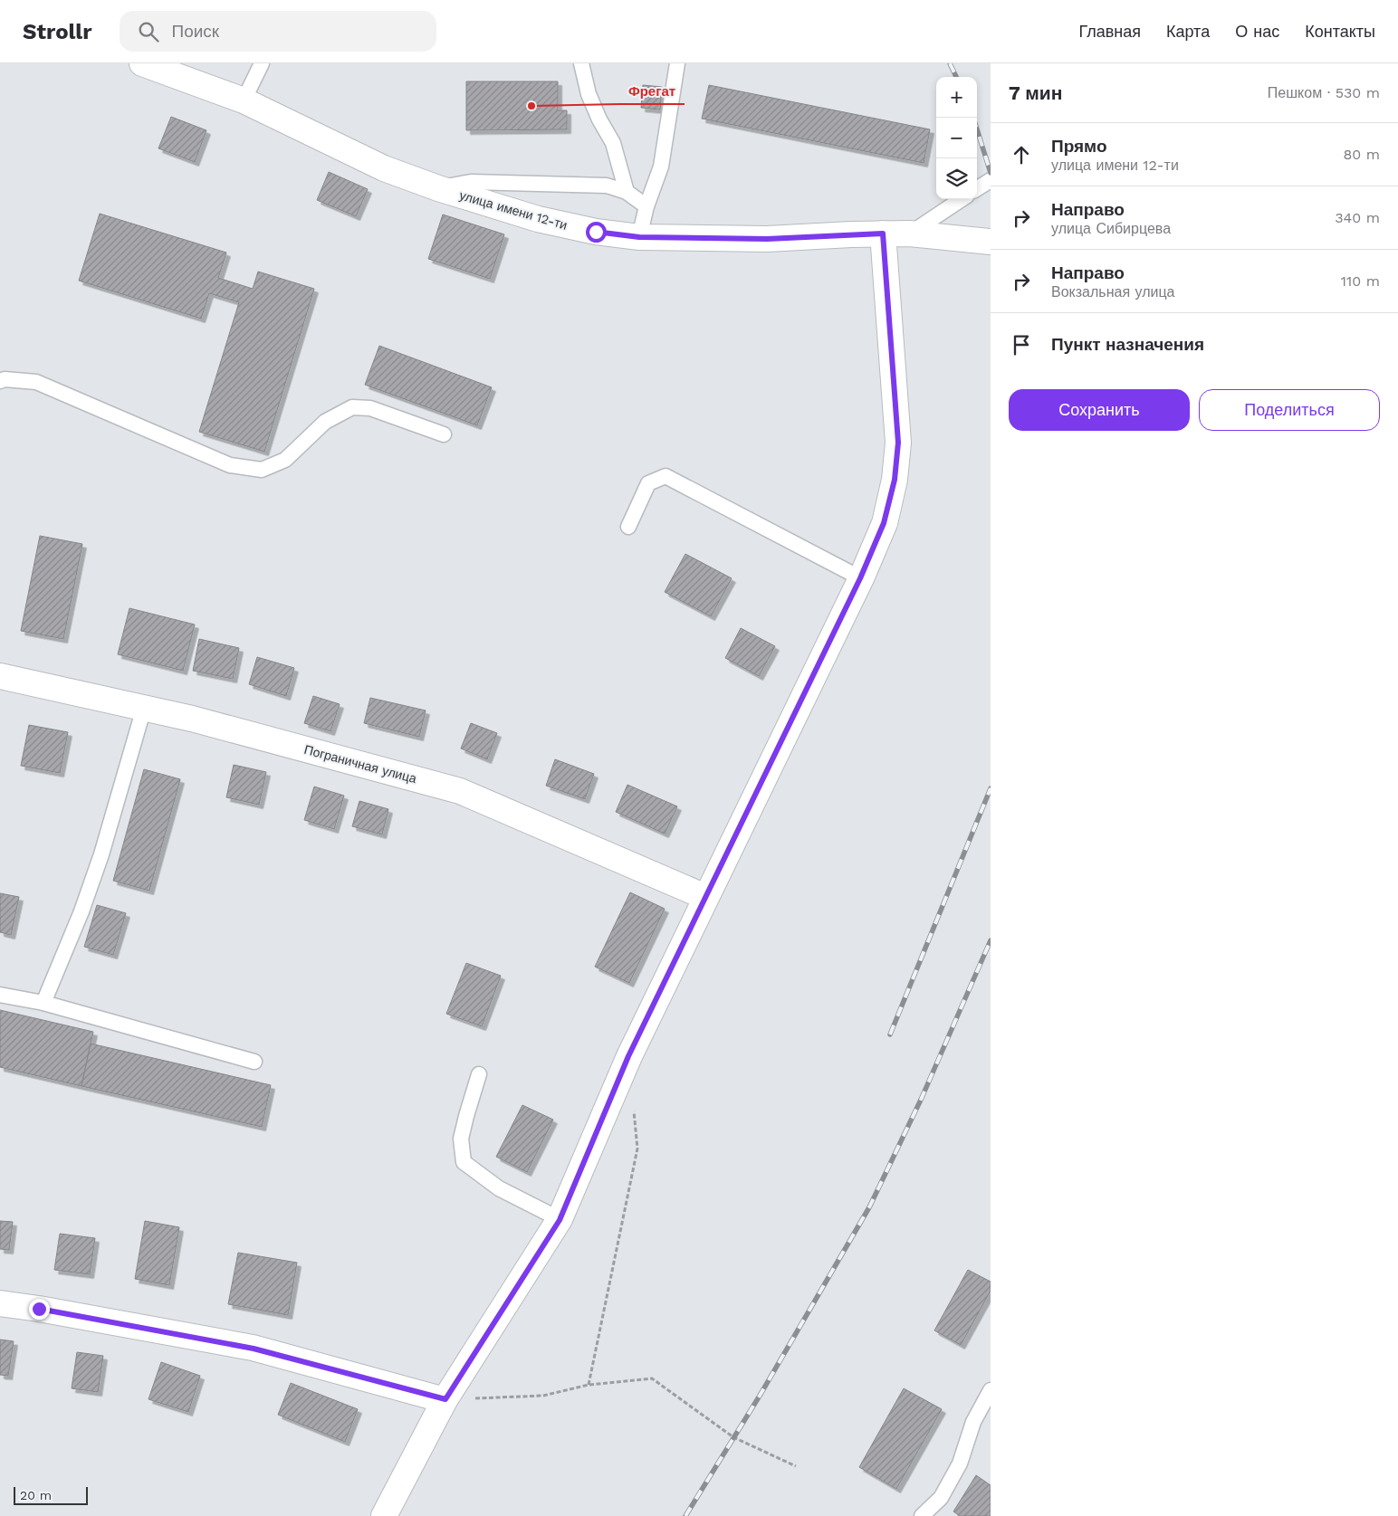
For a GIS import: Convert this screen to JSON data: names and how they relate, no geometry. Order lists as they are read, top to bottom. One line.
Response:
{"streets":{"street":["улица имени 12-ти","Пограничная улица"]},"places":["Фрегат"],"scale_bar":"20 m","page":{"header":"Strollr","search":"Поиск","nav":["Главная","Карта","О нас","Контакты"],"heading":["7 мин","Пешком · 530 m"],"map_buttons":["+","−"],"list":[["Прямо","улица имени 12-ти","80 m"],["Направо","улица Сибирцева","340 m"],["Направо","Вокзальная улица","110 m"],"Пункт назначения"],"buttons":["Сохранить","Поделиться"],"scale":"20 m"}}
